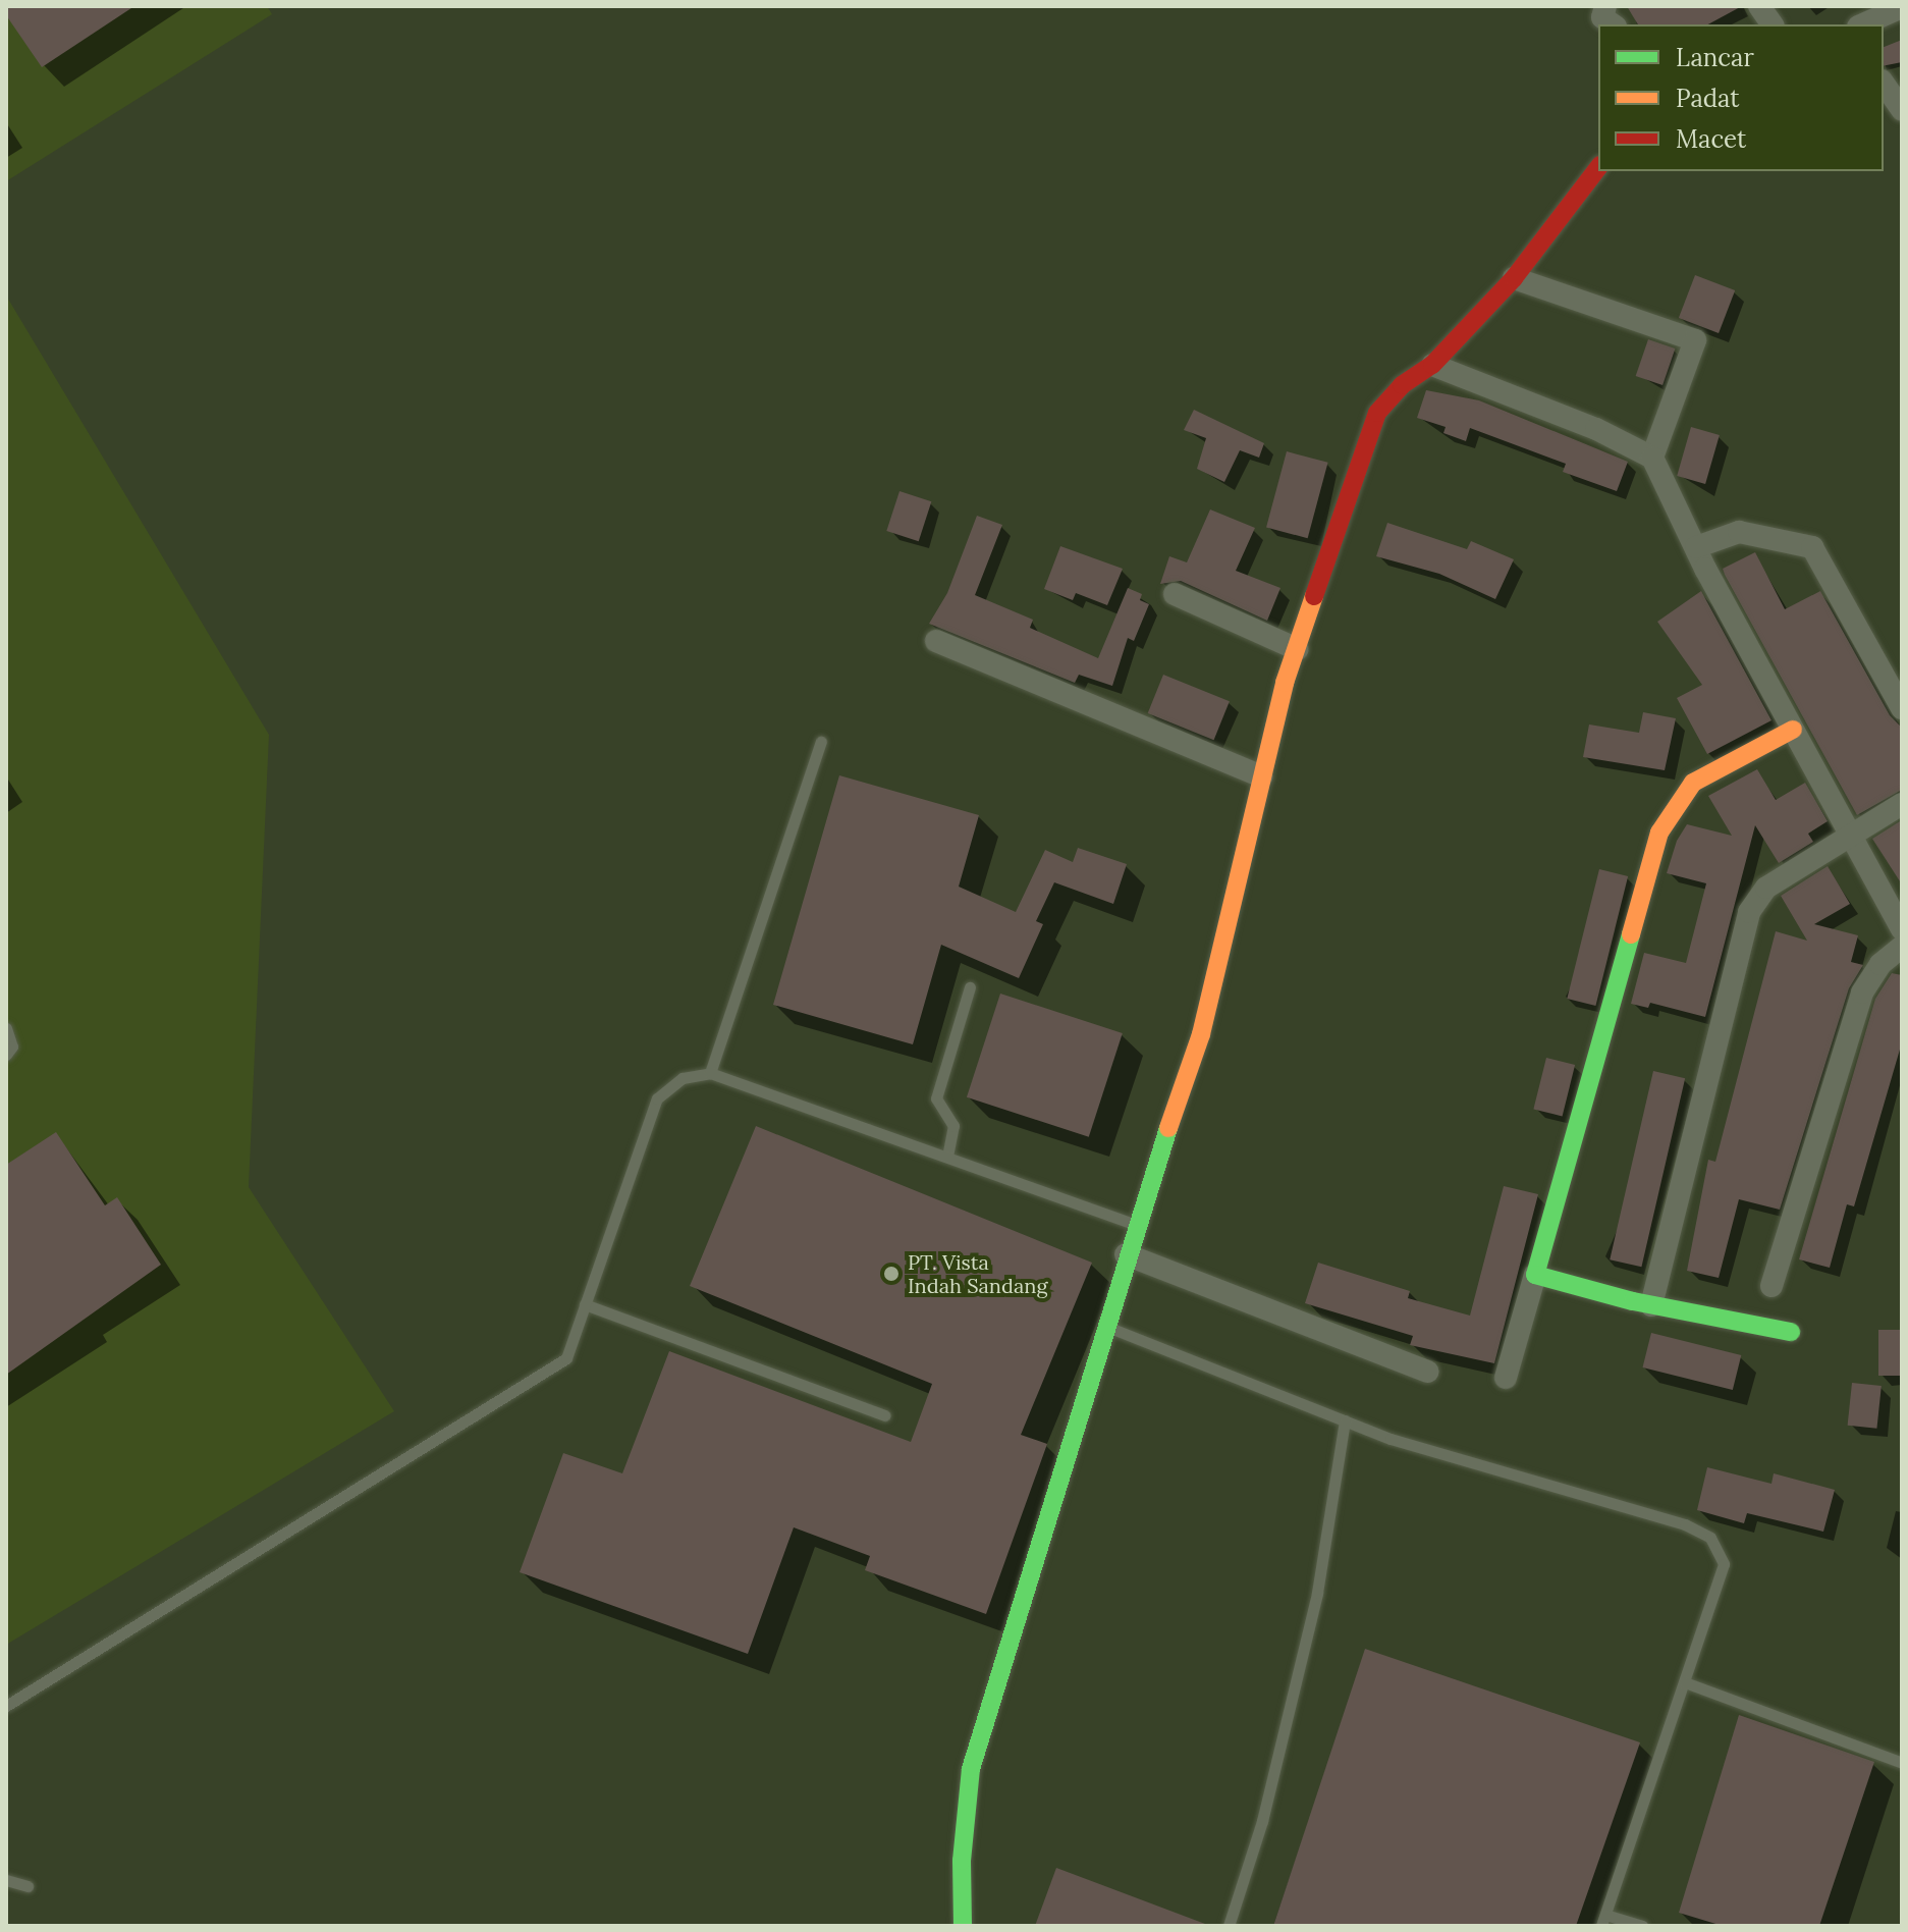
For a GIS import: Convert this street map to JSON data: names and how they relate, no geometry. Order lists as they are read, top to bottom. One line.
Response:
{"places":["PT. Vista Indah Sandang"],"legend":["Lancar","Padat","Macet"]}
